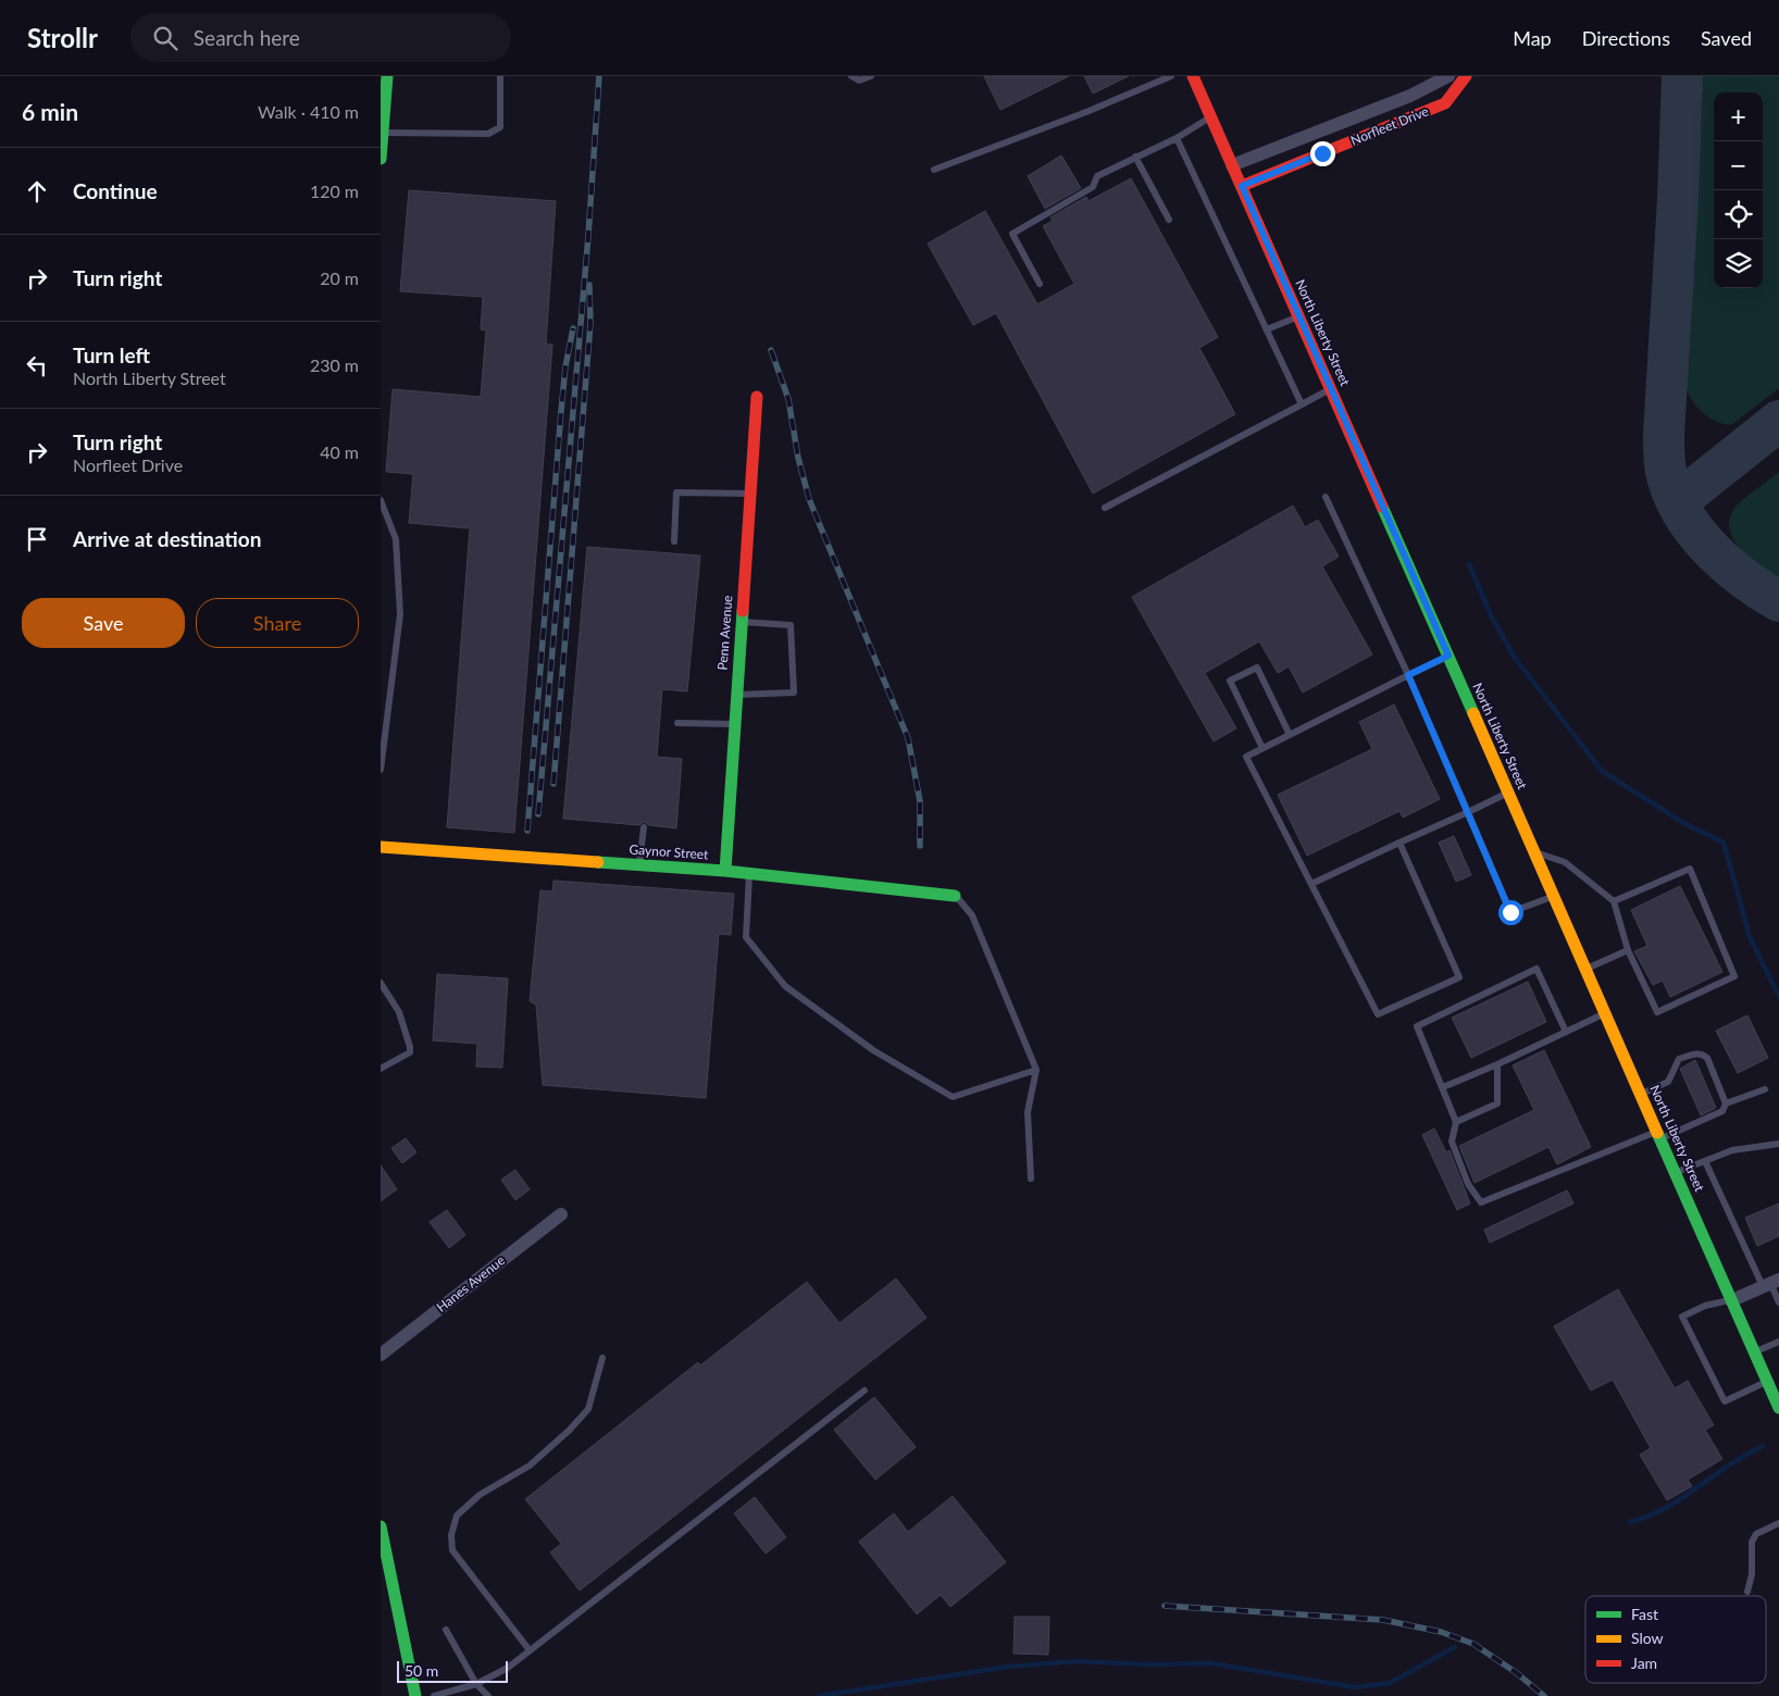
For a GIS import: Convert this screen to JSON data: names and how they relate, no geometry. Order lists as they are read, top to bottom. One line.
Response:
{"streets":{"street":["Norfleet Drive","North Liberty Street","Penn Avenue","Gaynor Street","Hanes Avenue"]},"crossings":[["Norfleet Drive","North Liberty Street"],["Penn Avenue","Gaynor Street"]],"legend":["Fast","Slow","Jam"],"scale_bar":"50 m","page":{"header":"Strollr","search":"Search here","nav":["Map","Directions","Saved"],"heading":["6 min","Walk · 410 m"],"map_buttons":["+","−"],"list":[["Continue","120 m"],["Turn right","20 m"],["Turn left","North Liberty Street","230 m"],["Turn right","Norfleet Drive","40 m"],"Arrive at destination"],"buttons":["Save","Share"],"scale":"50 m"}}
